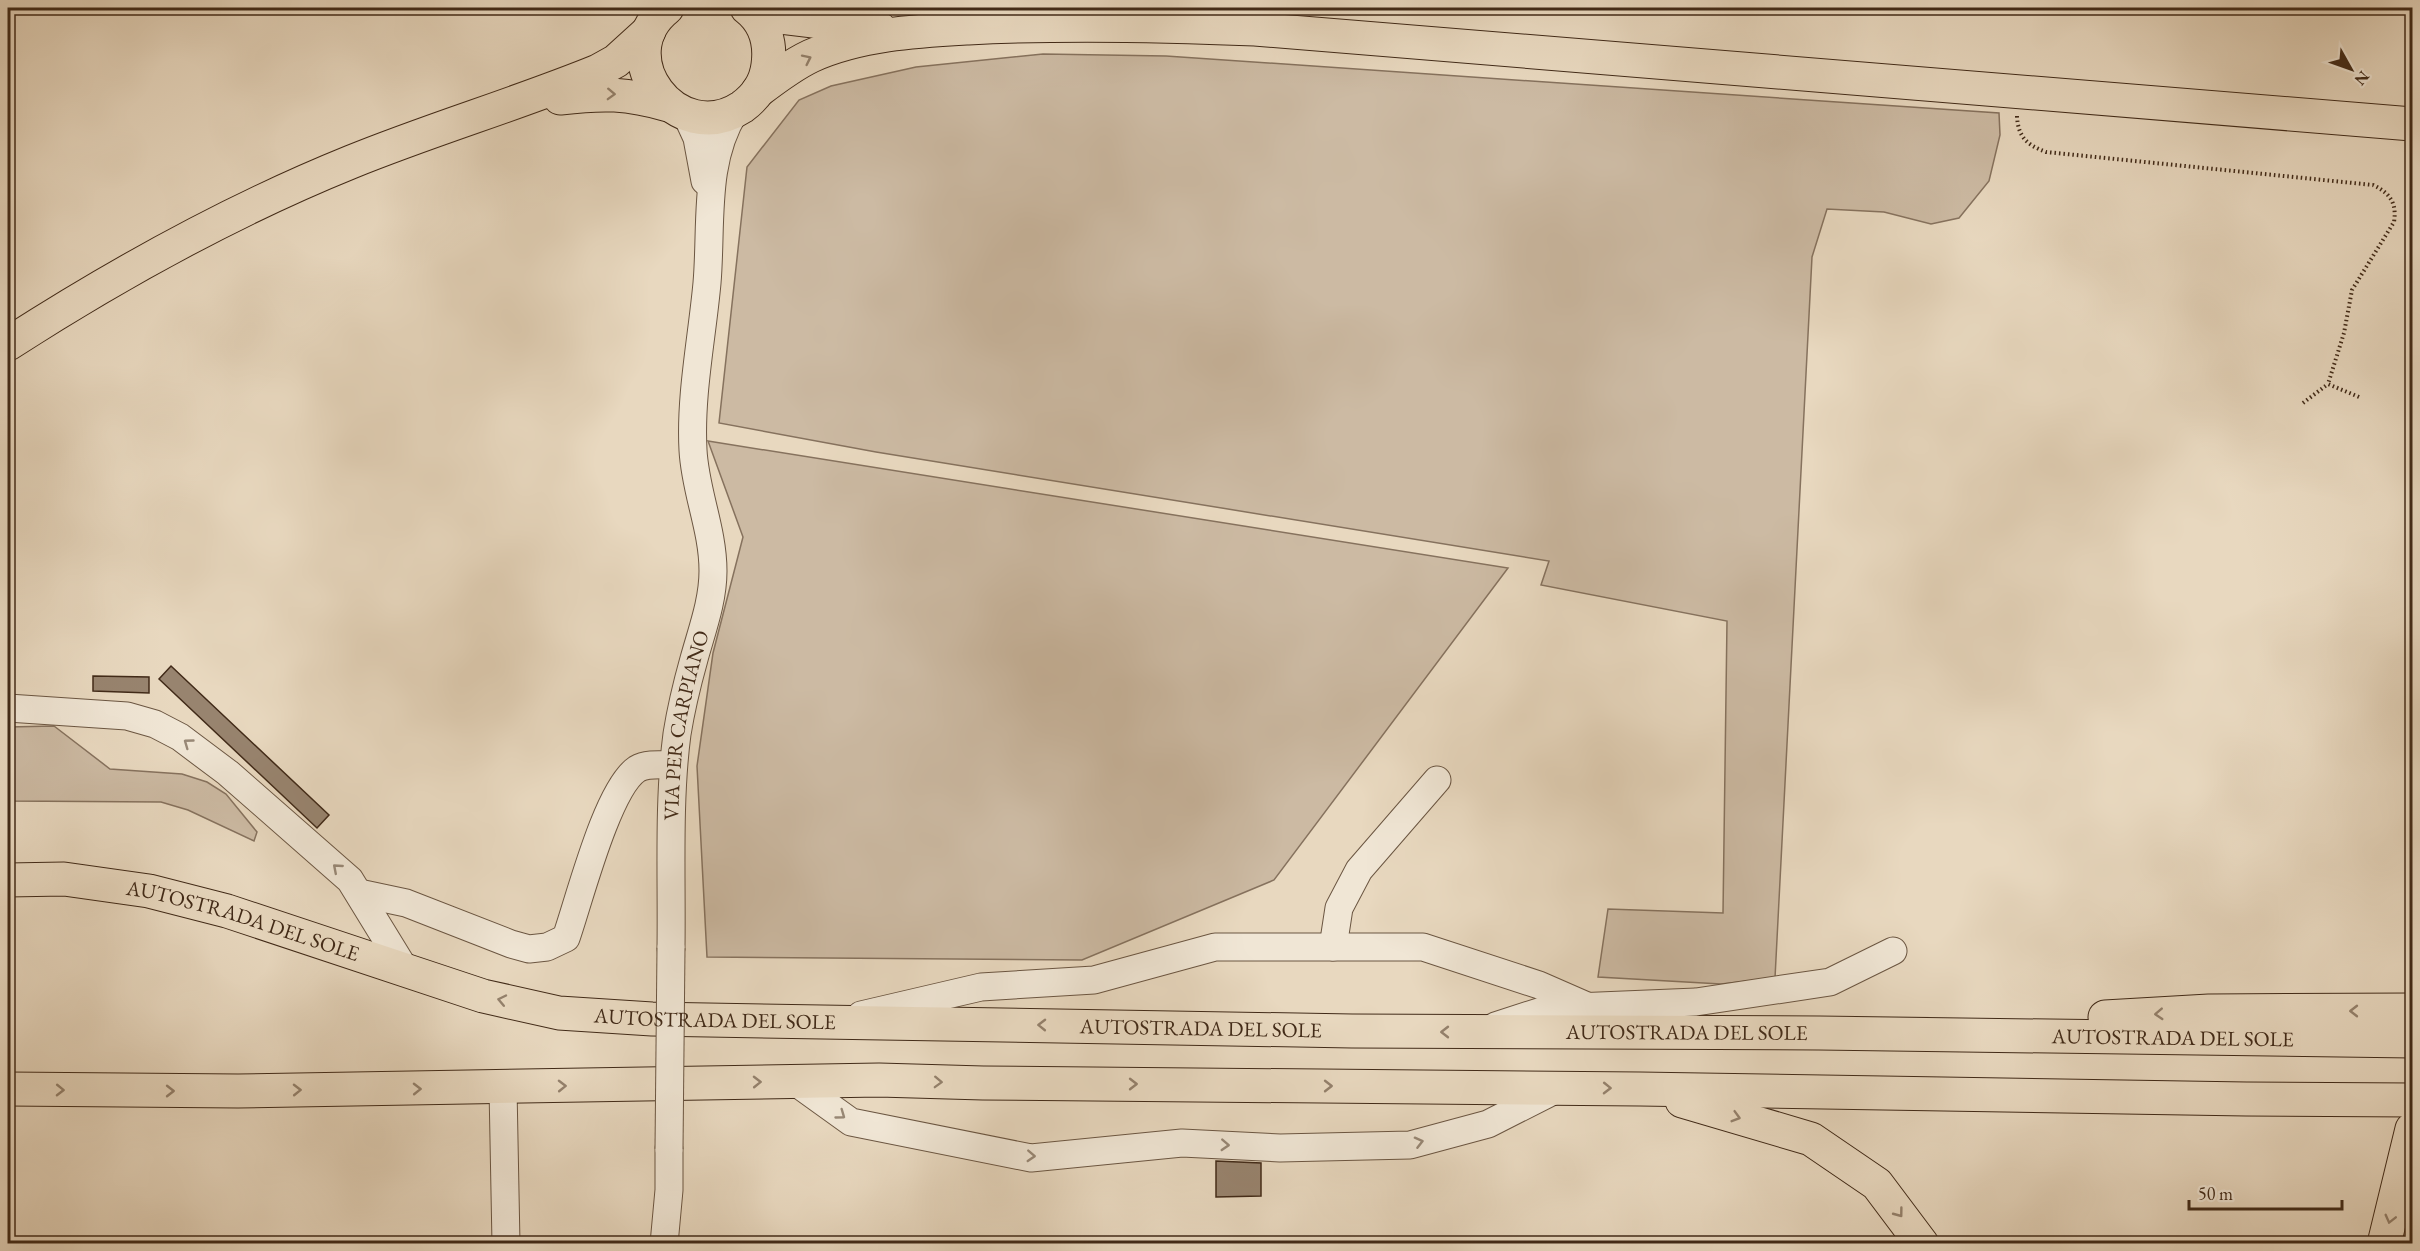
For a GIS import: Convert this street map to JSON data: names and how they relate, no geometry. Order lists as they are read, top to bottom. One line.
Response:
{"streets":{"main road":["AUTOSTRADA DEL SOLE"],"street":["VIA PER CARPIANO"]},"scale_bar":"50 m","north":"bottom right"}
